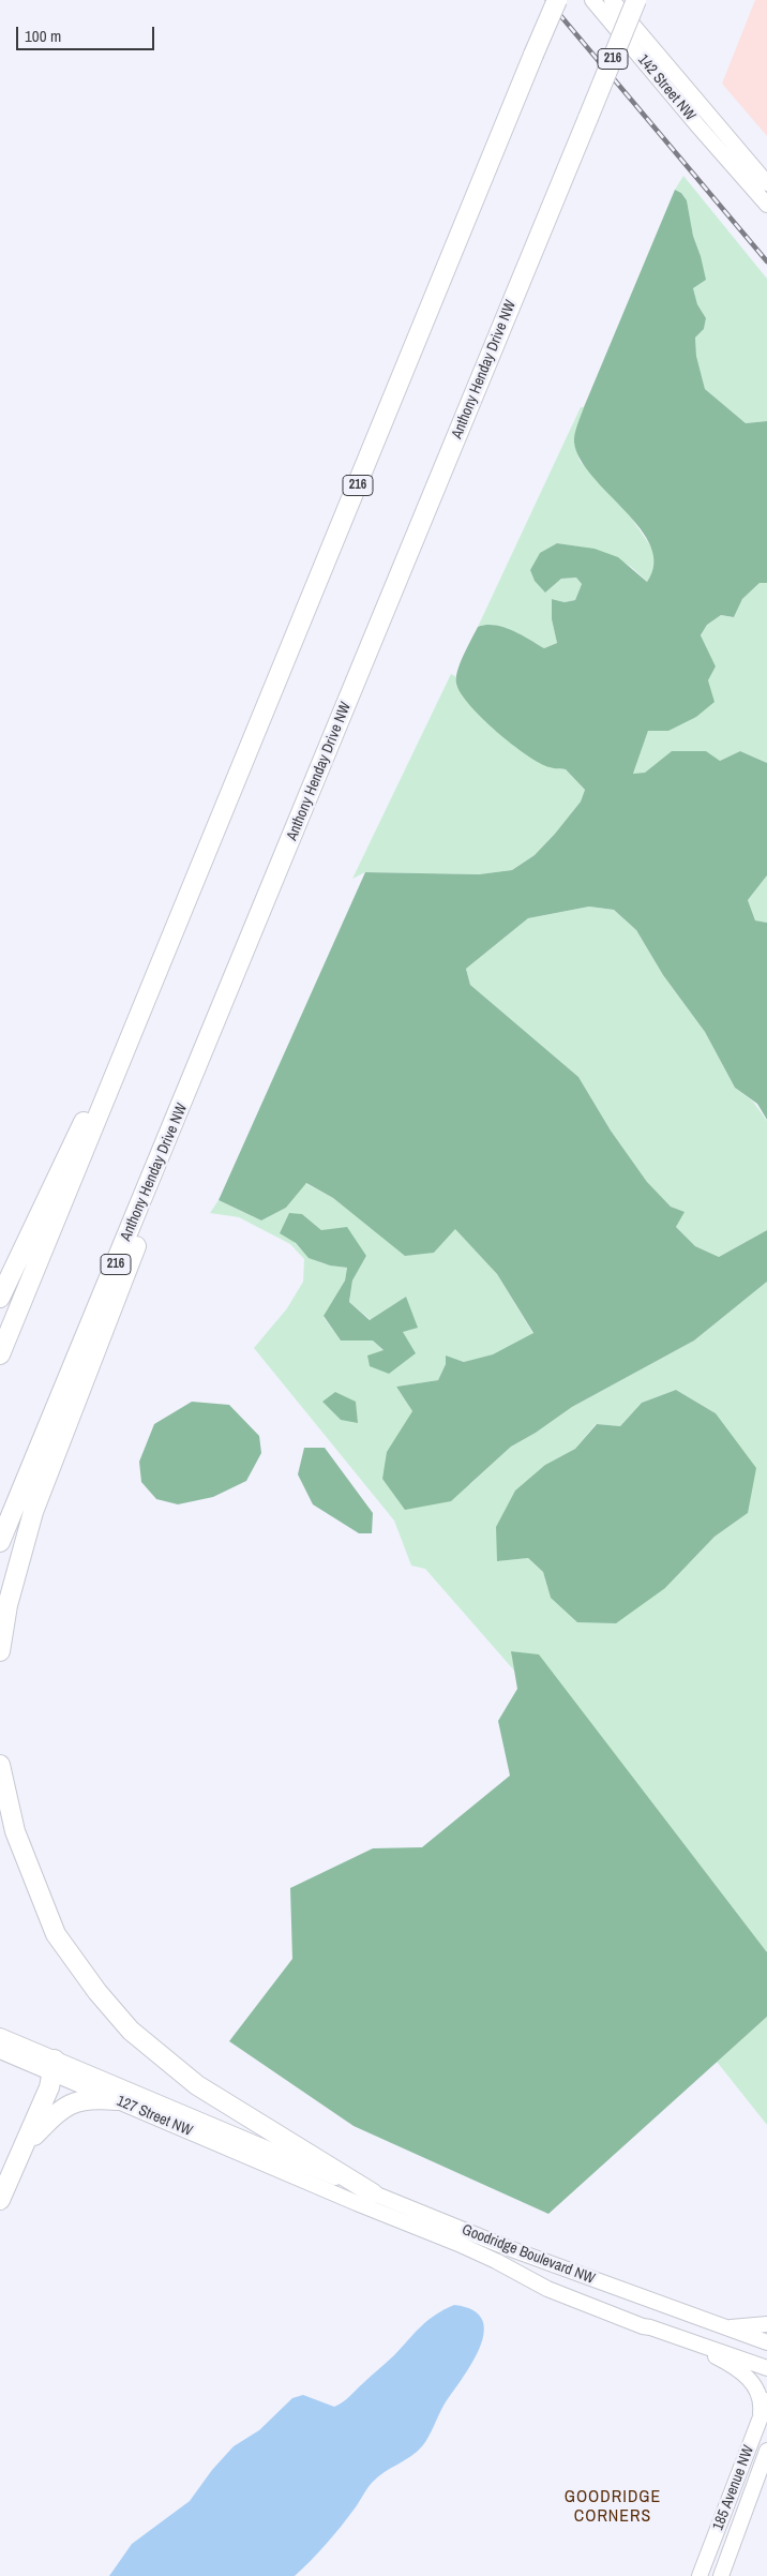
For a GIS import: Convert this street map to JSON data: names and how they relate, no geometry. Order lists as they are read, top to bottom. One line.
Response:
{"streets":{"highway":["216","Anthony Henday Drive NW"],"main road":["142 Street NW","127 Street NW","Goodridge Boulevard NW","185 Avenue NW"]},"crossings":[["127 Street NW","Goodridge Boulevard NW"]],"districts":["GOODRIDGE CORNERS"],"scale_bar":"100 m"}
